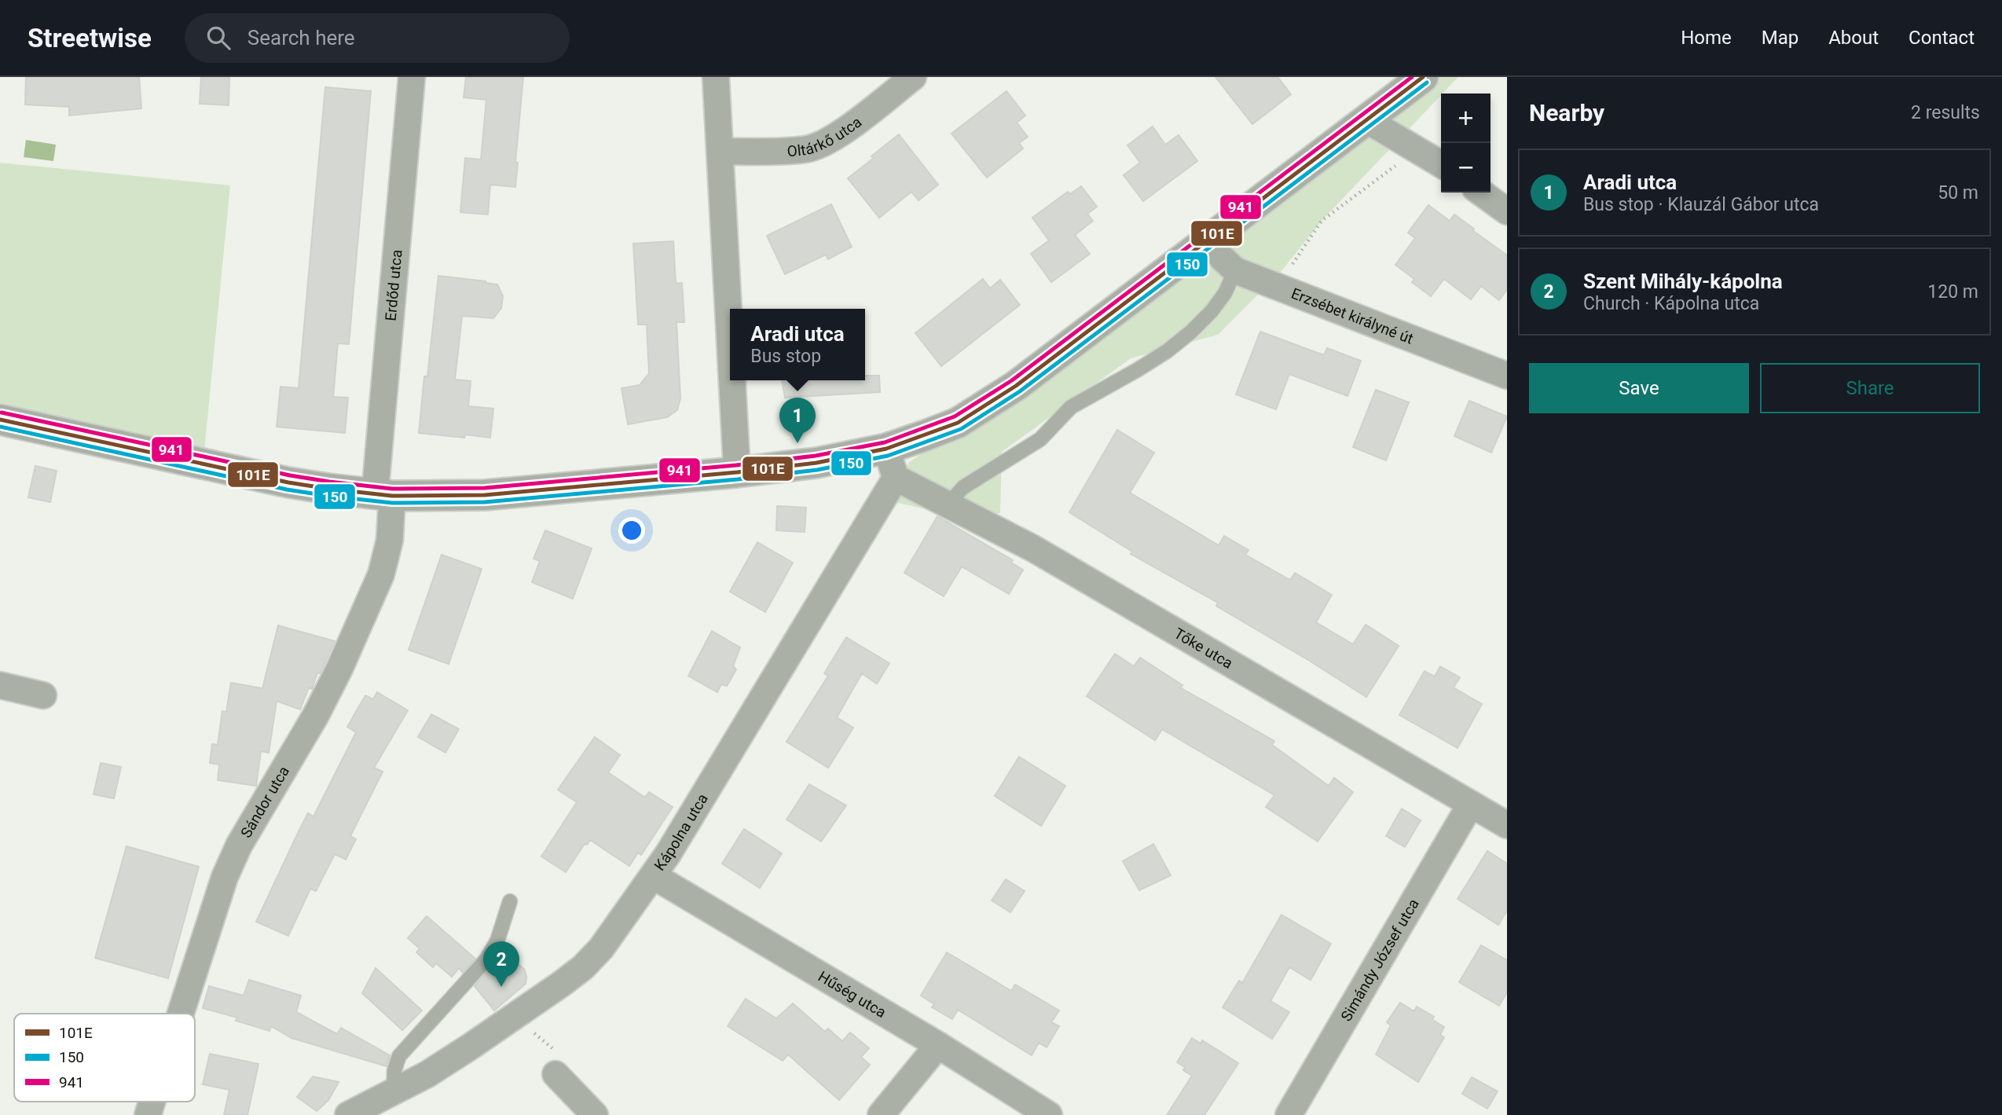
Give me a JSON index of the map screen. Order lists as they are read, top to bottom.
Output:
{
  "streets": {
    "street": [
      "Oltárkő utca",
      "Erdőd utca",
      "Erzsébet királyné út",
      "Tőke utca",
      "Sándor utca",
      "Kápolna utca",
      "Simándy József utca",
      "Hűség utca"
    ]
  },
  "crossings": [
    ["Erdőd utca", "Sándor utca"],
    ["Tőke utca", "Kápolna utca"],
    ["Tőke utca", "Simándy József utca"],
    ["Kápolna utca", "Hűség utca"]
  ],
  "lines": ["transit line 101E", "transit line 941", "transit line 150"],
  "legend": ["101E", "150", "941"],
  "page": {
    "header": "Streetwise",
    "search": "Search here",
    "nav": [
      "Home",
      "Map",
      "About",
      "Contact"
    ],
    "heading": ["Nearby", "2 results"],
    "map_buttons": ["+", "−"],
    "list": [
      {
        "mark": "1",
        "name": "Aradi utca",
        "note": "Bus stop · Klauzál Gábor utca",
        "value": "50 m"
      },
      {
        "mark": "2",
        "name": "Szent Mihály-kápolna",
        "note": "Church · Kápolna utca",
        "value": "120 m"
      }
    ],
    "popup": ["Aradi utca", "Bus stop"],
    "buttons": ["Save", "Share"],
    "pins": ["1", "2"]
  }
}
